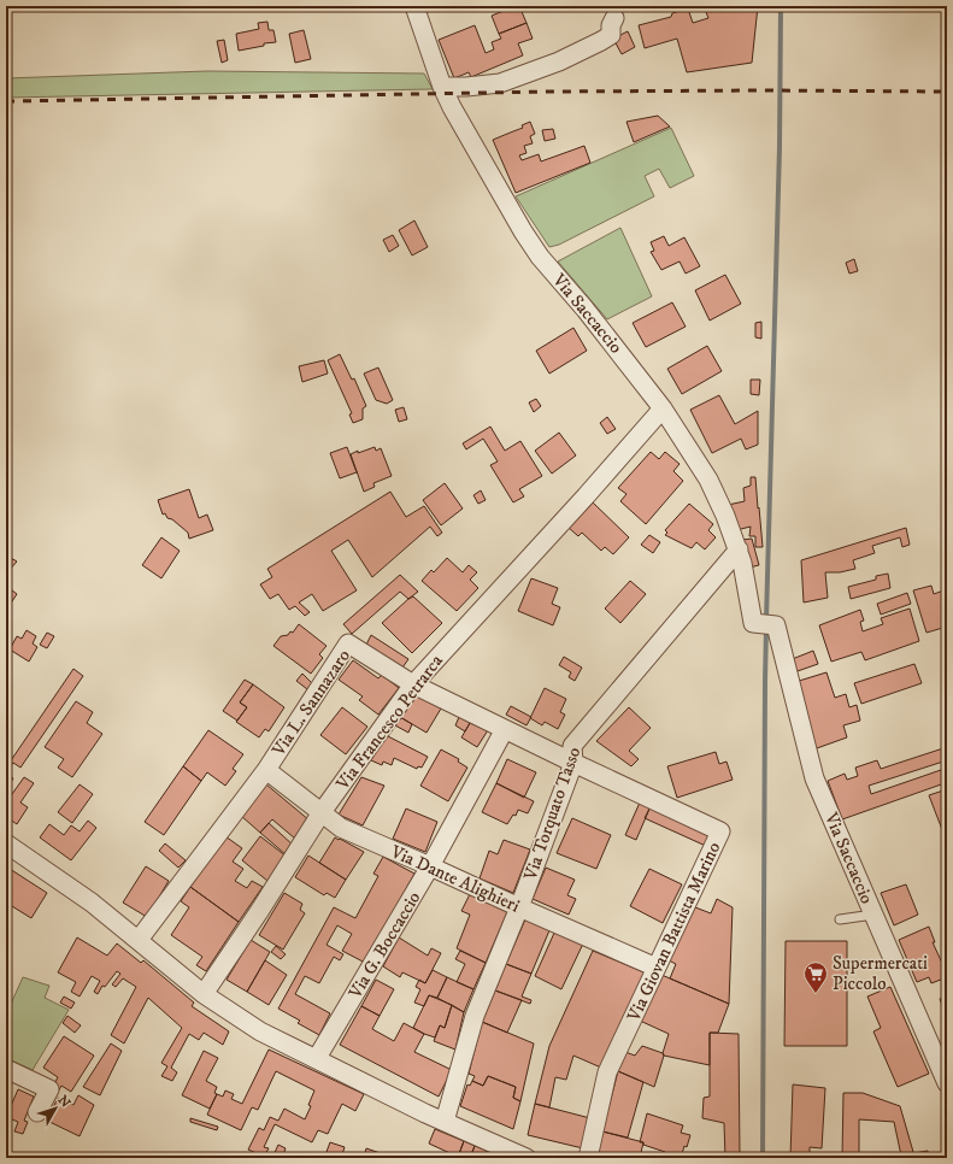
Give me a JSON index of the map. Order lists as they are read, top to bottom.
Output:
{
  "streets": {
    "street": [
      "Via Saccaccio",
      "Via L. Sannazaro",
      "Via Francesco Petrarca",
      "Via Torquato Tasso",
      "Via Dante Alighieri",
      "Via Giovan Battista Marino",
      "Via G. Boccaccio"
    ]
  },
  "crossings": [
    ["Via Saccaccio", "Via Francesco Petrarca"],
    ["Via Saccaccio", "Via Torquato Tasso"],
    ["Via L. Sannazaro", "Via Francesco Petrarca"],
    ["Via L. Sannazaro", "Via Torquato Tasso"],
    ["Via L. Sannazaro", "Via Dante Alighieri"],
    ["Via L. Sannazaro", "Via Giovan Battista Marino"],
    ["Via L. Sannazaro", "Via G. Boccaccio"],
    ["Via Francesco Petrarca", "Via Dante Alighieri"],
    ["Via Torquato Tasso", "Via Dante Alighieri"],
    ["Via Torquato Tasso", "Via Giovan Battista Marino"],
    ["Via Dante Alighieri", "Via Giovan Battista Marino"],
    ["Via Dante Alighieri", "Via G. Boccaccio"]
  ],
  "places": {
    "supermarket": ["Supermercati Piccolo"]
  },
  "north": "top right"
}
